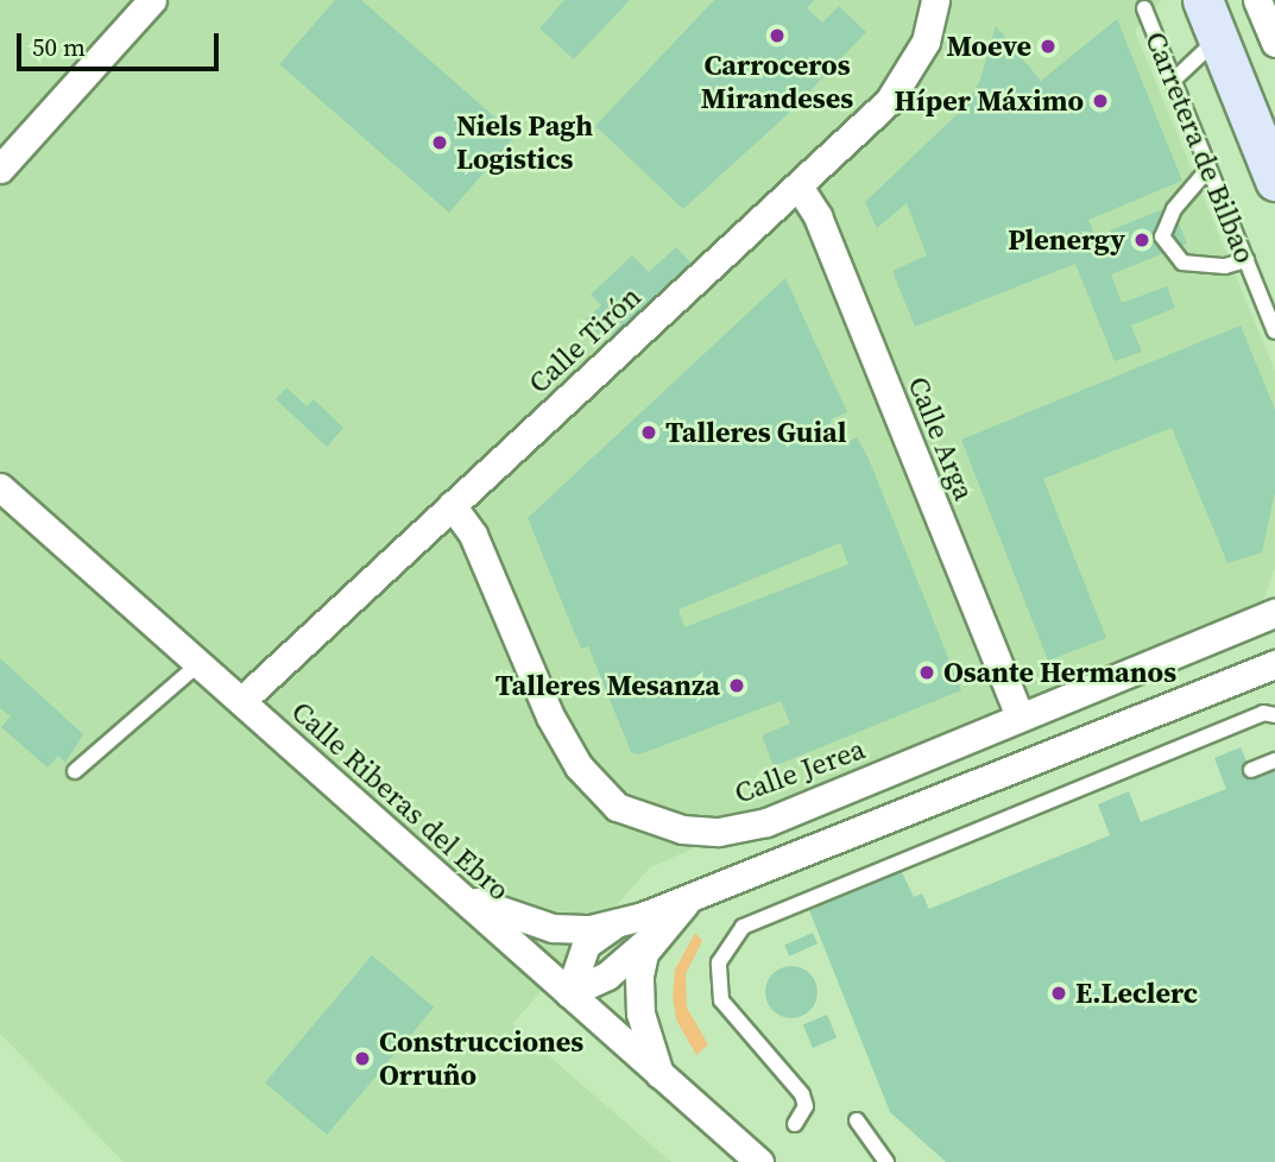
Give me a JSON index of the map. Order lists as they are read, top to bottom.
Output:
{
  "streets": {
    "main road": ["Carretera de Bilbao"],
    "street": [
      "Calle Tirón",
      "Calle Arga",
      "Calle Jerea",
      "Calle Riberas del Ebro"
    ]
  },
  "crossings": [
    ["Calle Tirón", "Calle Arga"],
    ["Calle Tirón", "Calle Jerea"],
    ["Calle Tirón", "Calle Riberas del Ebro"],
    ["Calle Arga", "Calle Jerea"]
  ],
  "places": [
    "Carroceros Mirandeses",
    "Moeve",
    "Híper Máximo",
    "Niels Pagh Logistics",
    "Plenergy",
    "Talleres Guial",
    "Osante Hermanos",
    "Talleres Mesanza",
    "E.Leclerc",
    "Construcciones Orruño"
  ],
  "scale_bar": "50 m"
}
